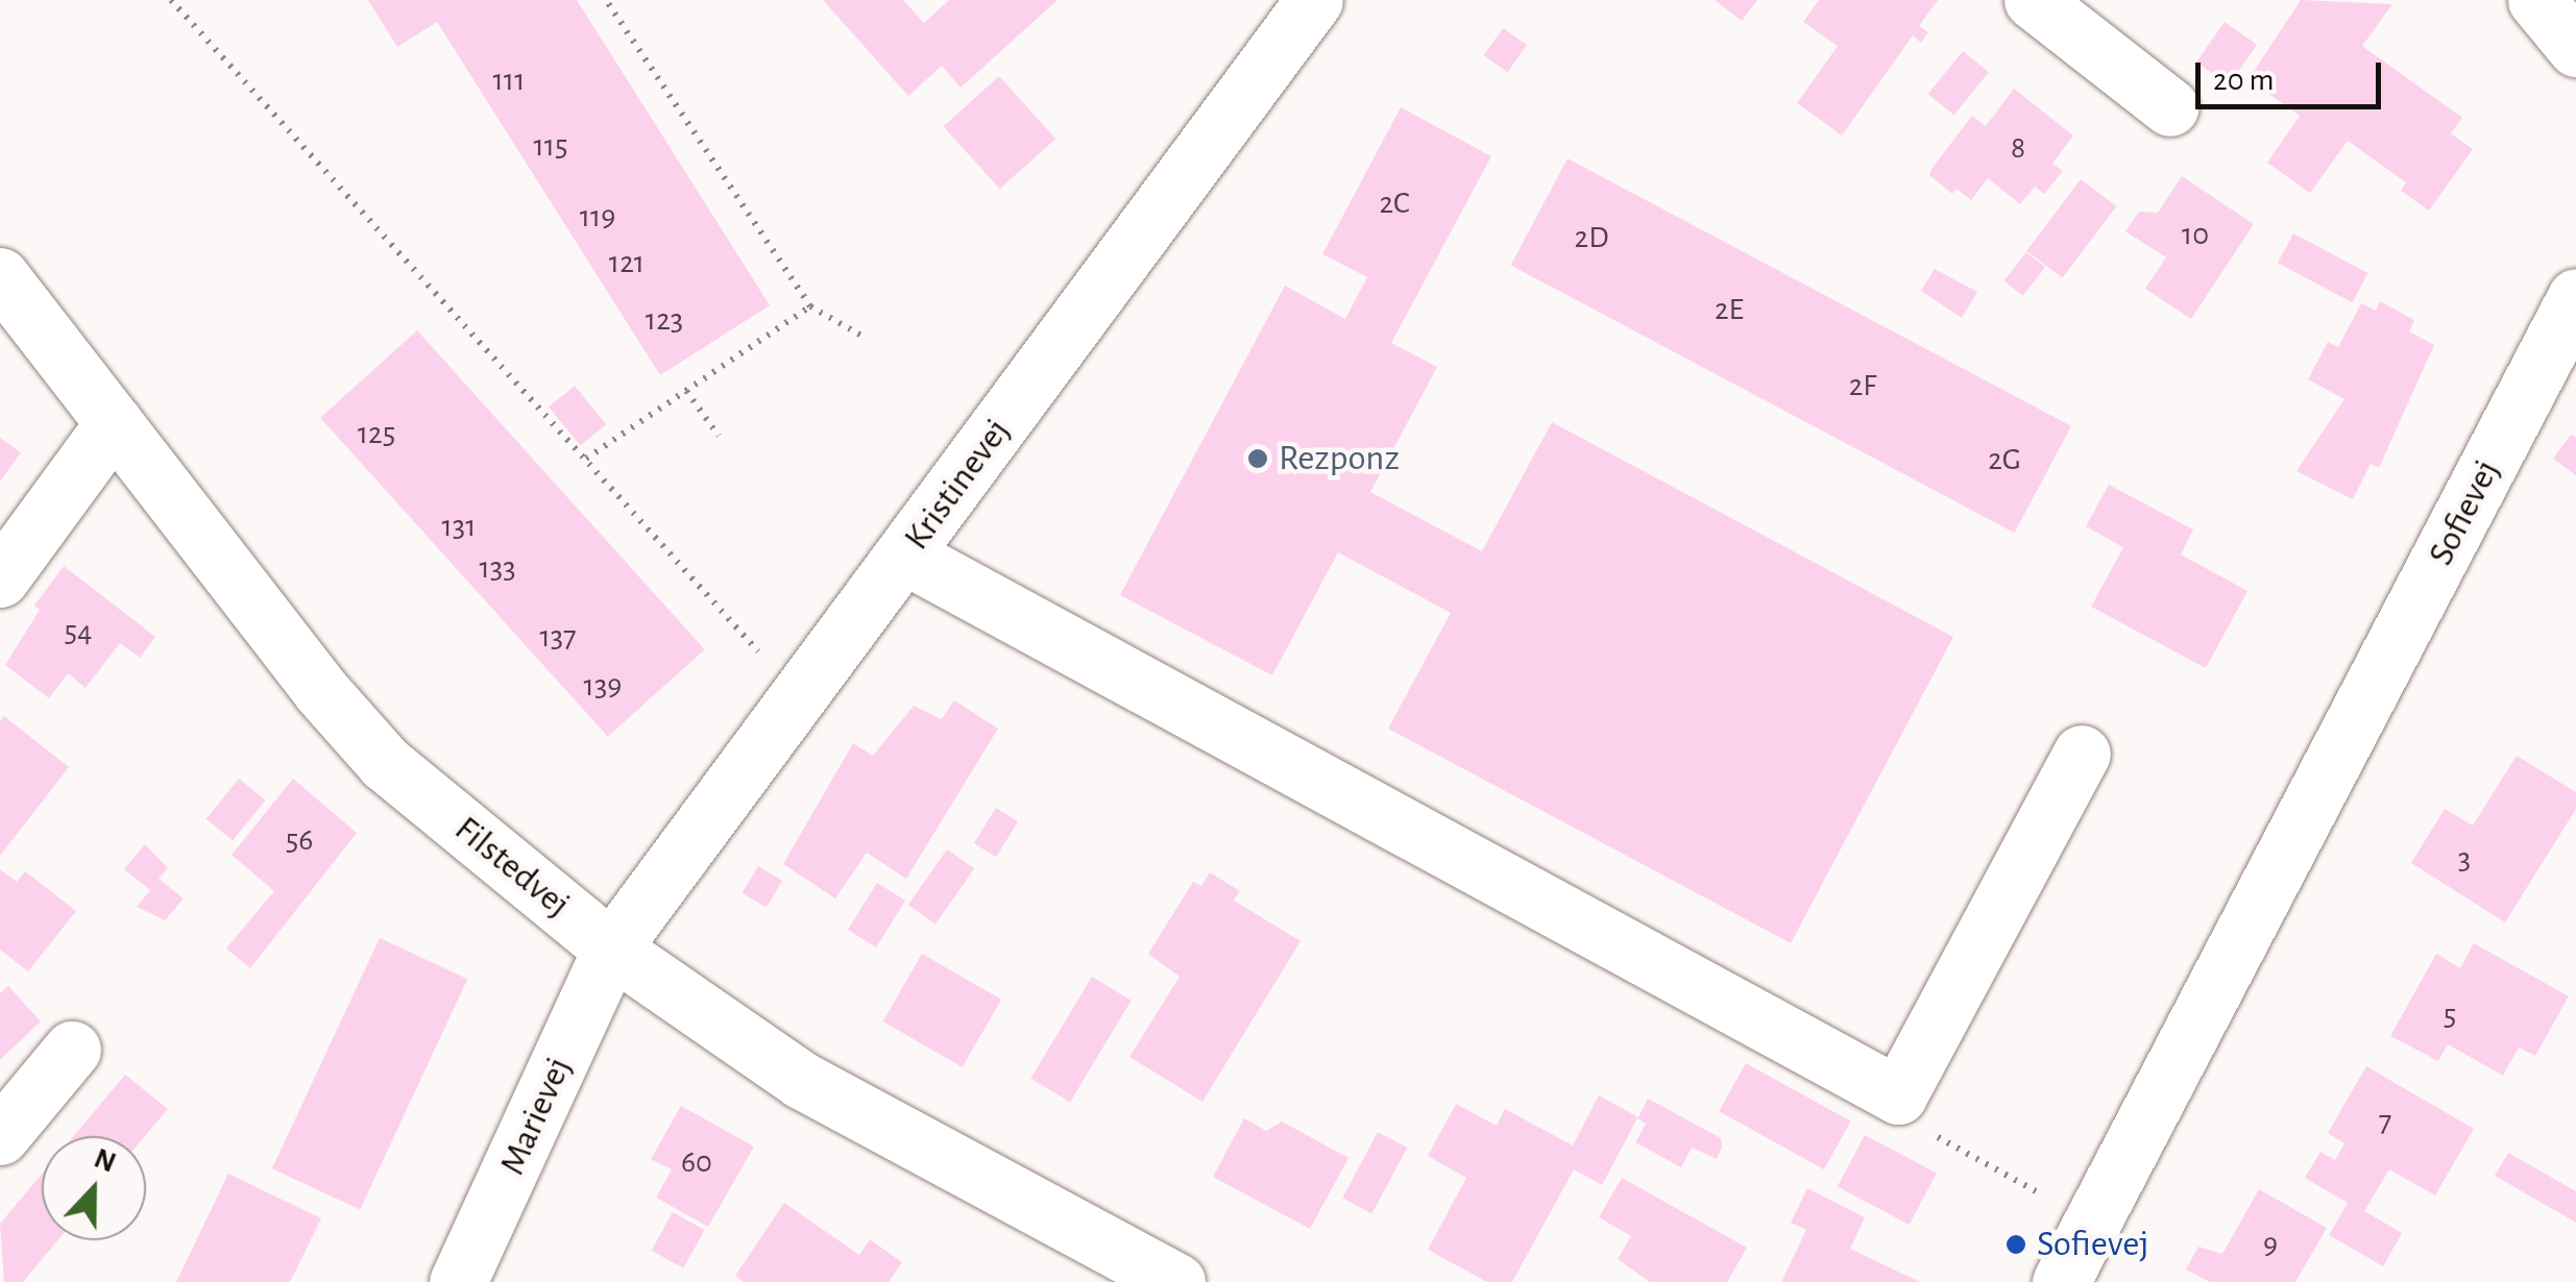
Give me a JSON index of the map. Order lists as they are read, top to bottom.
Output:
{
  "streets": {
    "street": [
      "Kristinevej",
      "Sofievej",
      "Filstedvej",
      "Marievej"
    ]
  },
  "crossings": [
    ["Kristinevej", "Filstedvej"],
    ["Kristinevej", "Marievej"],
    ["Filstedvej", "Marievej"]
  ],
  "places": ["Rezponz", "Sofievej"],
  "house_numbers": [
    "111",
    "115",
    "8",
    "2C",
    "119",
    "10",
    "2D",
    "121",
    "2E",
    "123",
    "2F",
    "125",
    "2G",
    "131",
    "133",
    "54",
    "137",
    "139",
    "56",
    "3",
    "5",
    "7",
    "60",
    "9"
  ],
  "scale_bar": "20 m",
  "north": "top"
}
